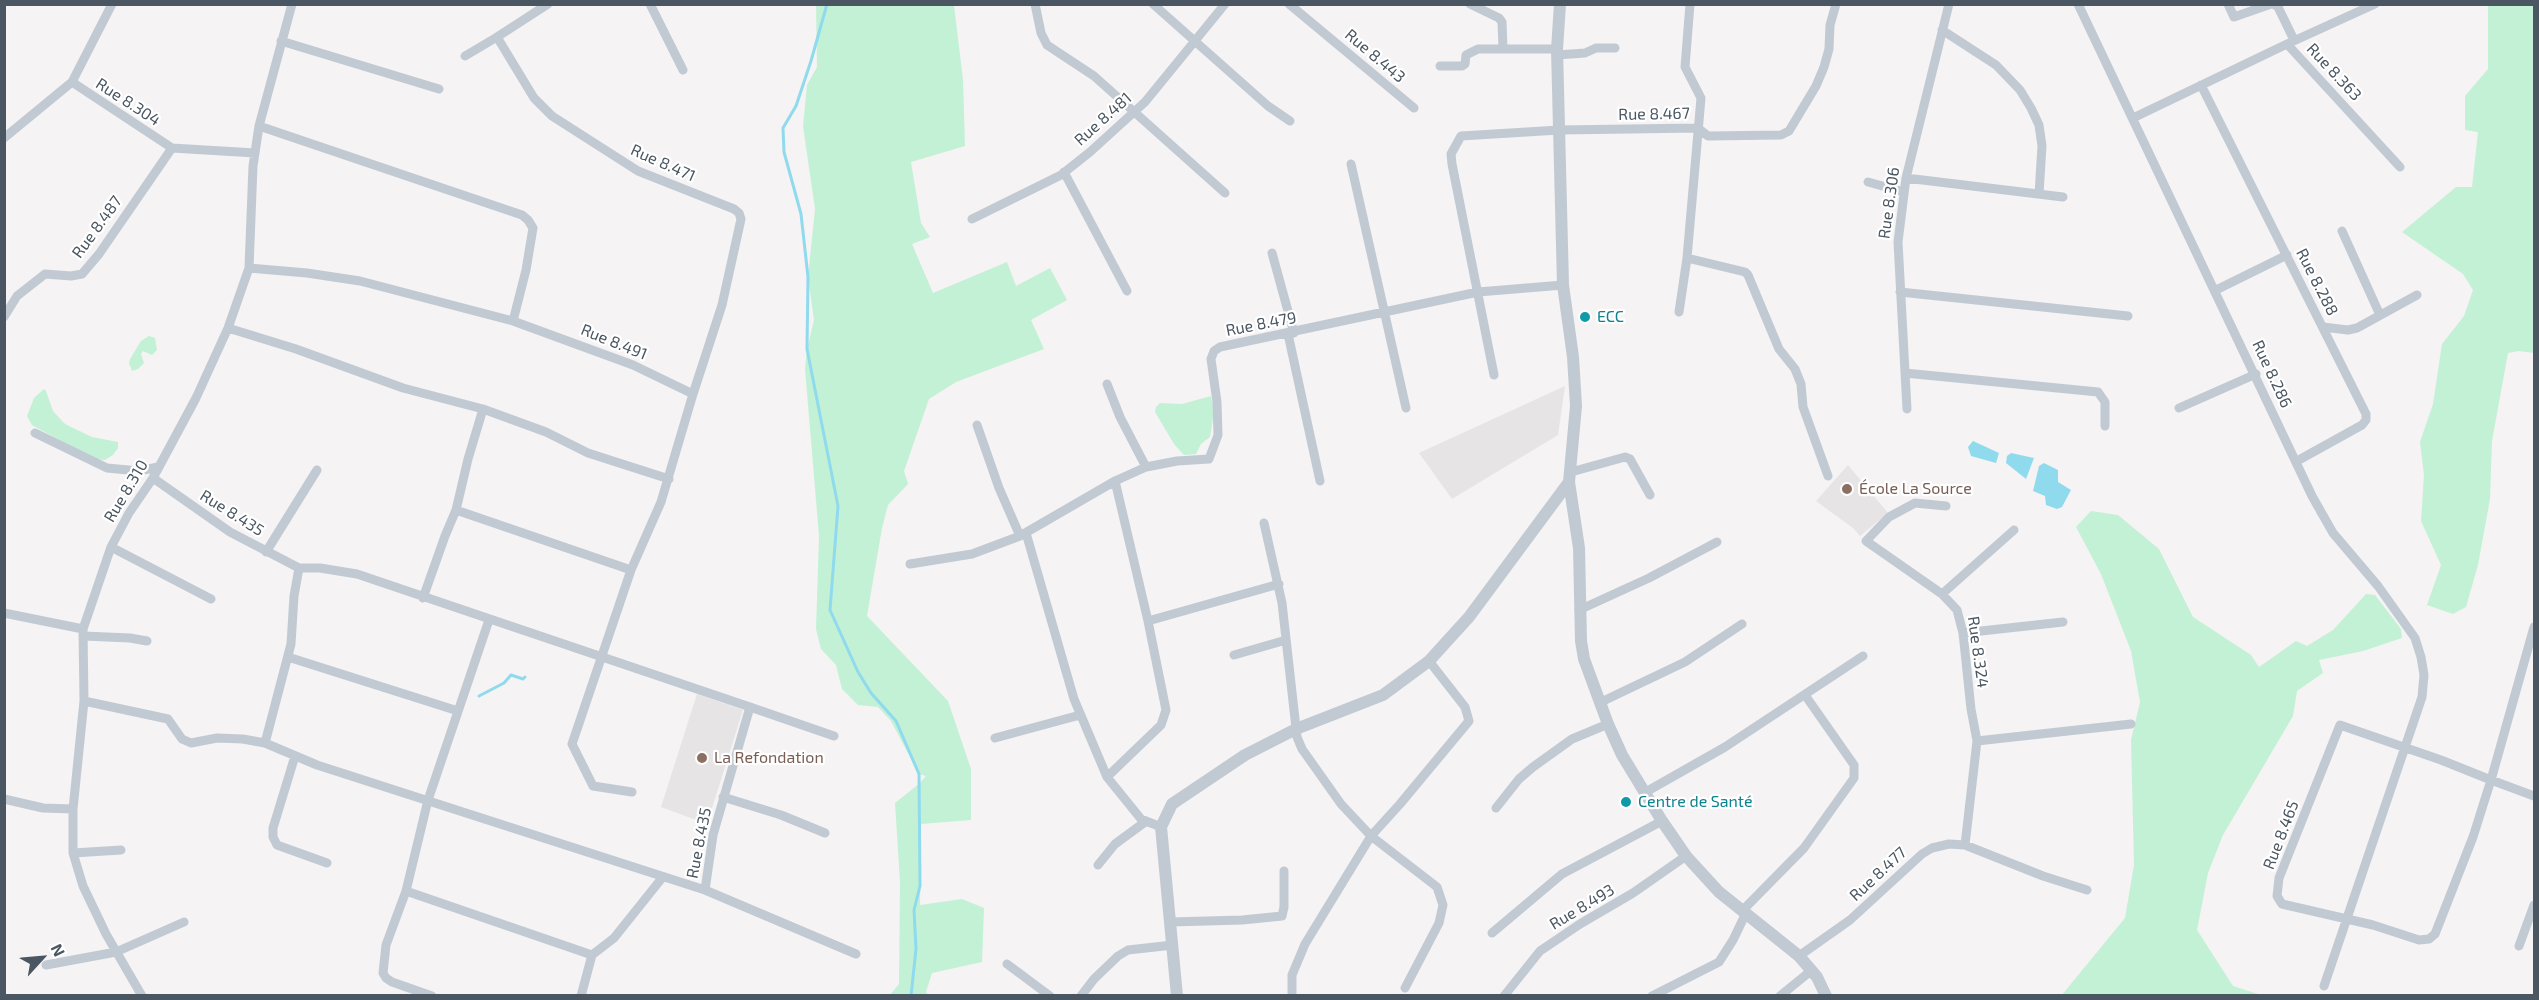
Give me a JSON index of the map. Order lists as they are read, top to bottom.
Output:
{
  "streets": {
    "street": [
      "Rue 8.443",
      "Rue 8.363",
      "Rue 8.304",
      "Rue 8.467",
      "Rue 8.481",
      "Rue 8.471",
      "Rue 8.306",
      "Rue 8.487",
      "Rue 8.288",
      "Rue 8.479",
      "Rue 8.491",
      "Rue 8.286",
      "Rue 8.310",
      "Rue 8.435",
      "Rue 8.324",
      "Rue 8.465",
      "Rue 8.477",
      "Rue 8.493"
    ]
  },
  "crossings": [
    ["Rue 8.363", "Rue 8.288"],
    ["Rue 8.363", "Rue 8.286"],
    ["Rue 8.304", "Rue 8.487"],
    ["Rue 8.304", "Rue 8.310"],
    ["Rue 8.467", "Rue 8.479"],
    ["Rue 8.471", "Rue 8.491"],
    ["Rue 8.288", "Rue 8.286"],
    ["Rue 8.491", "Rue 8.310"],
    ["Rue 8.286", "Rue 8.465"],
    ["Rue 8.310", "Rue 8.435"],
    ["Rue 8.324", "Rue 8.477"]
  ],
  "places": [
    "ECC",
    "École La Source",
    "La Refondation",
    "Centre de Santé"
  ],
  "north": "top right"
}
